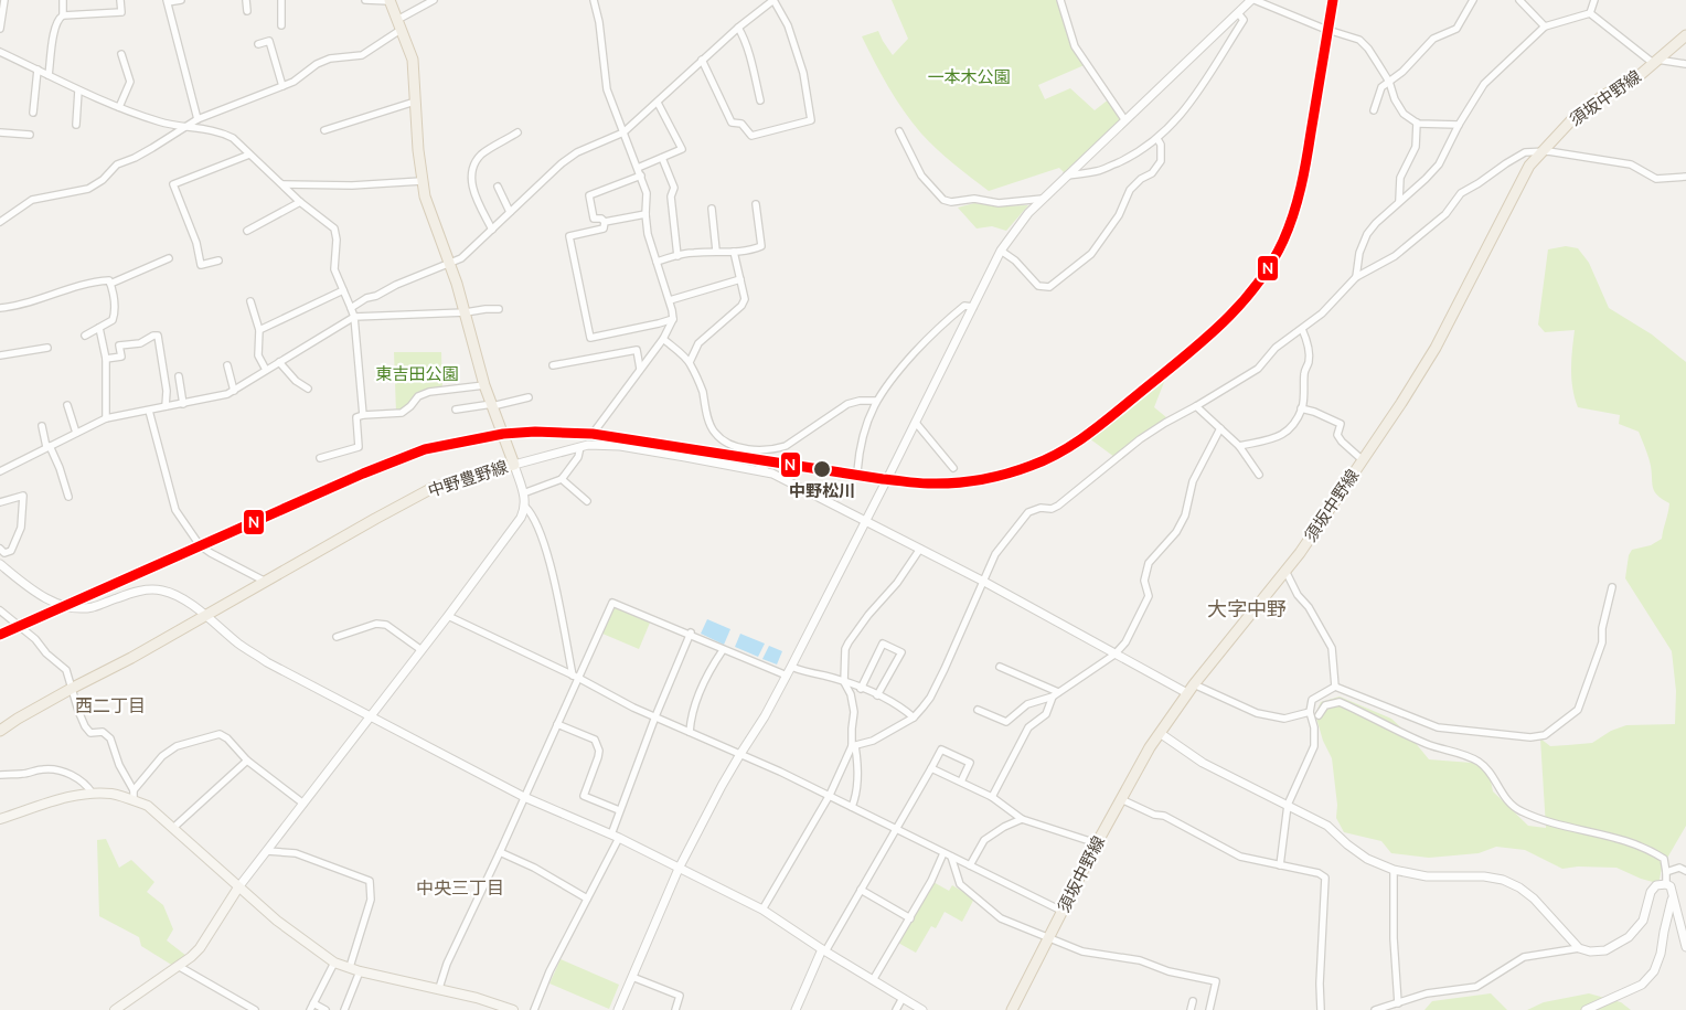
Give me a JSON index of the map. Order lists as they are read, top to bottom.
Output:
{
  "streets": {
    "main road": ["須坂中野線", "中野豊野線"]
  },
  "districts": ["大字中野", "西二丁目", "中央三丁目"],
  "parks": ["一本木公園", "東吉田公園"],
  "places": ["中野松川"],
  "lines": ["transit line N"]
}
